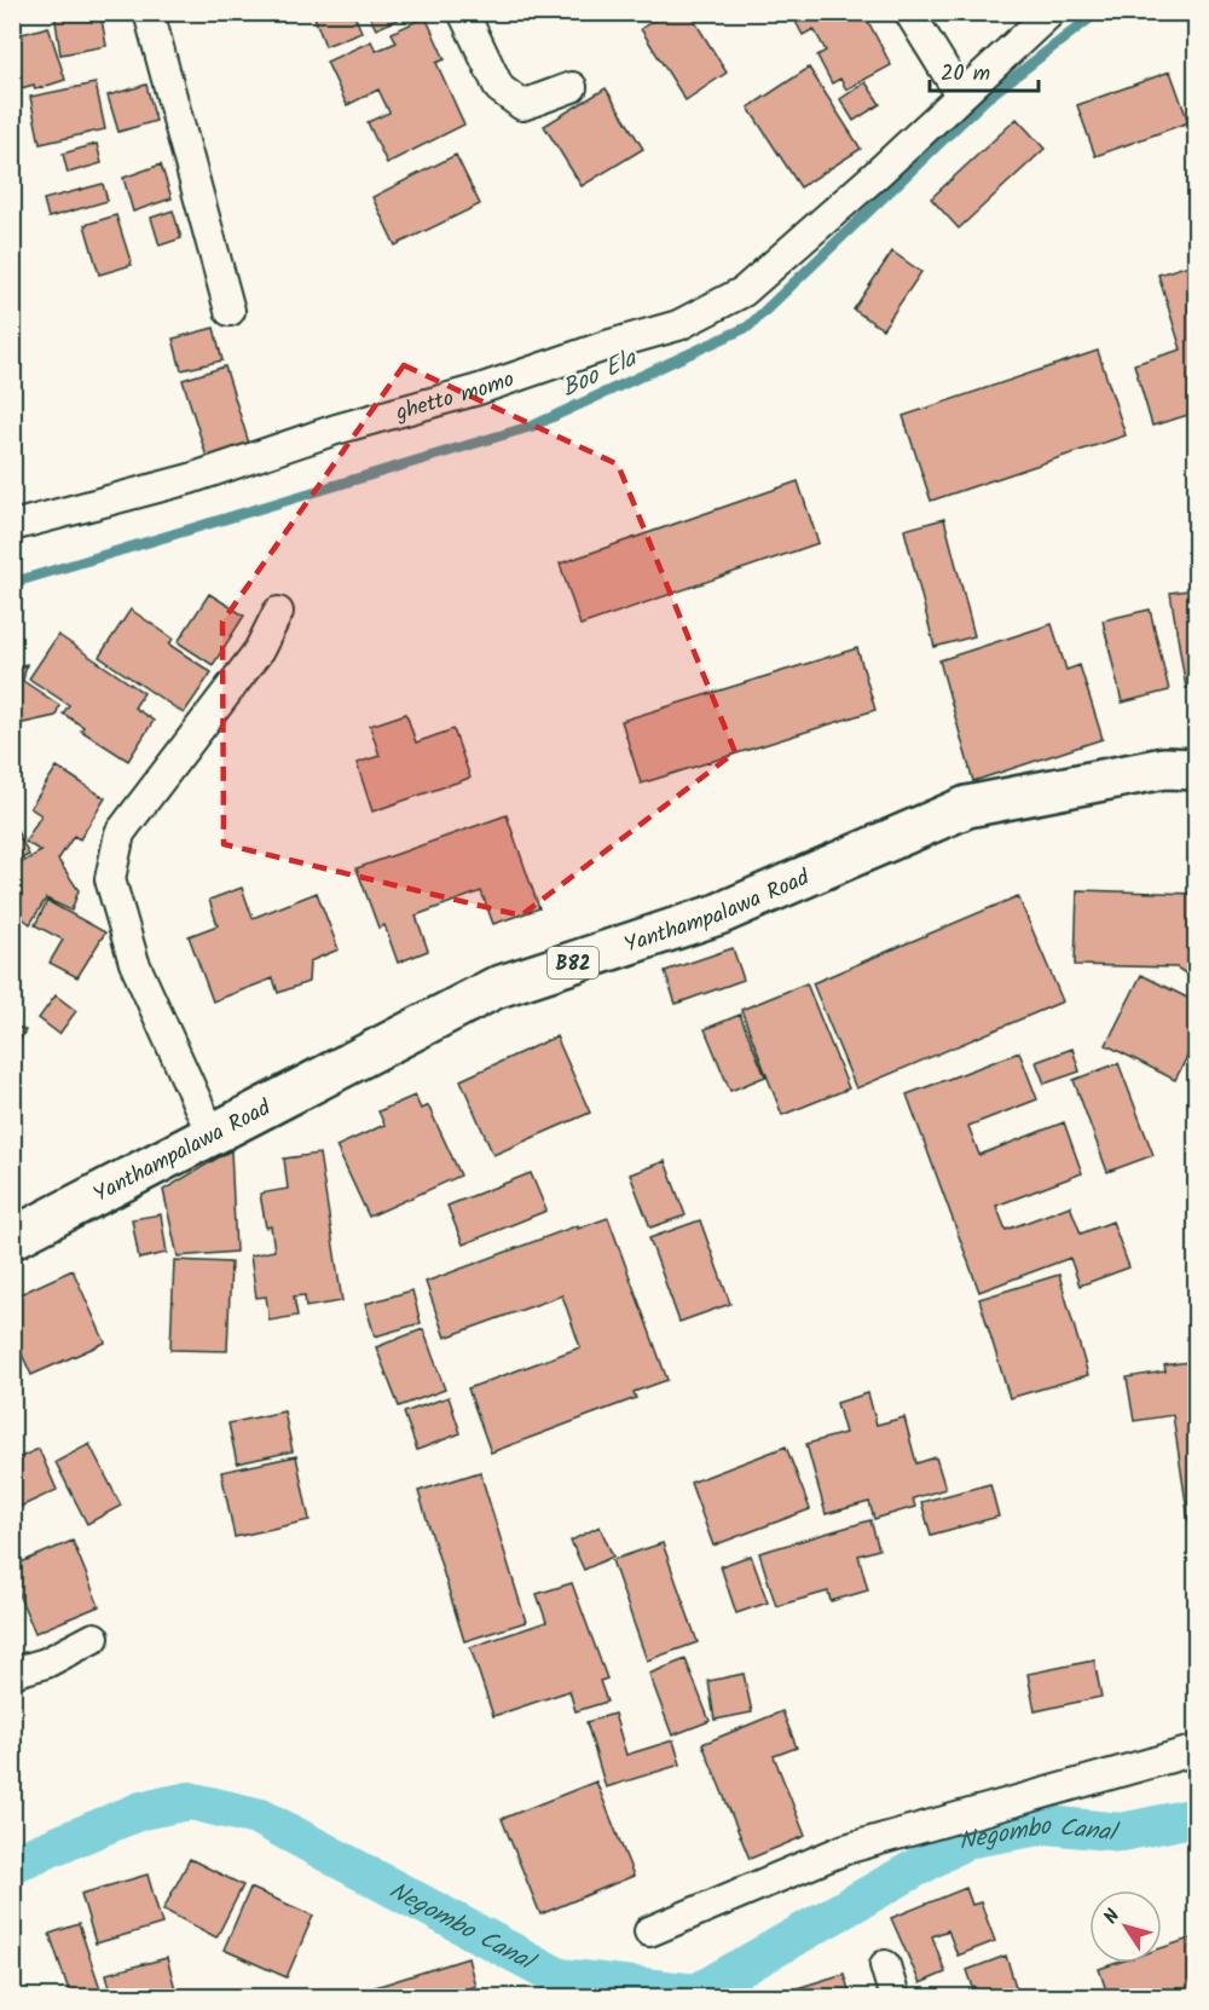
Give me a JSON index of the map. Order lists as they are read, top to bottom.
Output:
{
  "streets": {
    "main road": ["Yanthampalawa Road", "B82"],
    "street": ["ghetto momo"]
  },
  "water": ["Boo Ela", "Negombo Canal"],
  "scale_bar": "20 m",
  "north": "top left"
}
